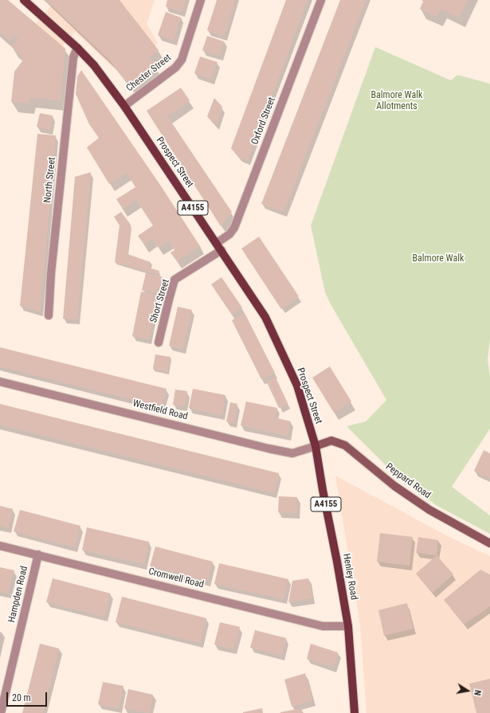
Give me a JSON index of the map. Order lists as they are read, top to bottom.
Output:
{
  "streets": {
    "main road": [
      "Prospect Street",
      "A4155",
      "Peppard Road",
      "Henley Road"
    ],
    "street": [
      "Chester Street",
      "Oxford Street",
      "North Street",
      "Short Street",
      "Westfield Road",
      "Cromwell Road",
      "Hampden Road"
    ]
  },
  "crossings": [
    ["Chester Street", "Prospect Street"],
    ["Oxford Street", "Prospect Street"],
    ["Prospect Street", "North Street"],
    ["Prospect Street", "Short Street"],
    ["Prospect Street", "Westfield Road"],
    ["Prospect Street", "Peppard Road"],
    ["Prospect Street", "Henley Road"],
    ["Westfield Road", "Peppard Road"],
    ["Westfield Road", "Henley Road"],
    ["Peppard Road", "Henley Road"],
    ["Henley Road", "Cromwell Road"],
    ["Cromwell Road", "Hampden Road"]
  ],
  "parks": ["Balmore Walk Allotments", "Balmore Walk"],
  "scale_bar": "20 m",
  "north": "right"
}
